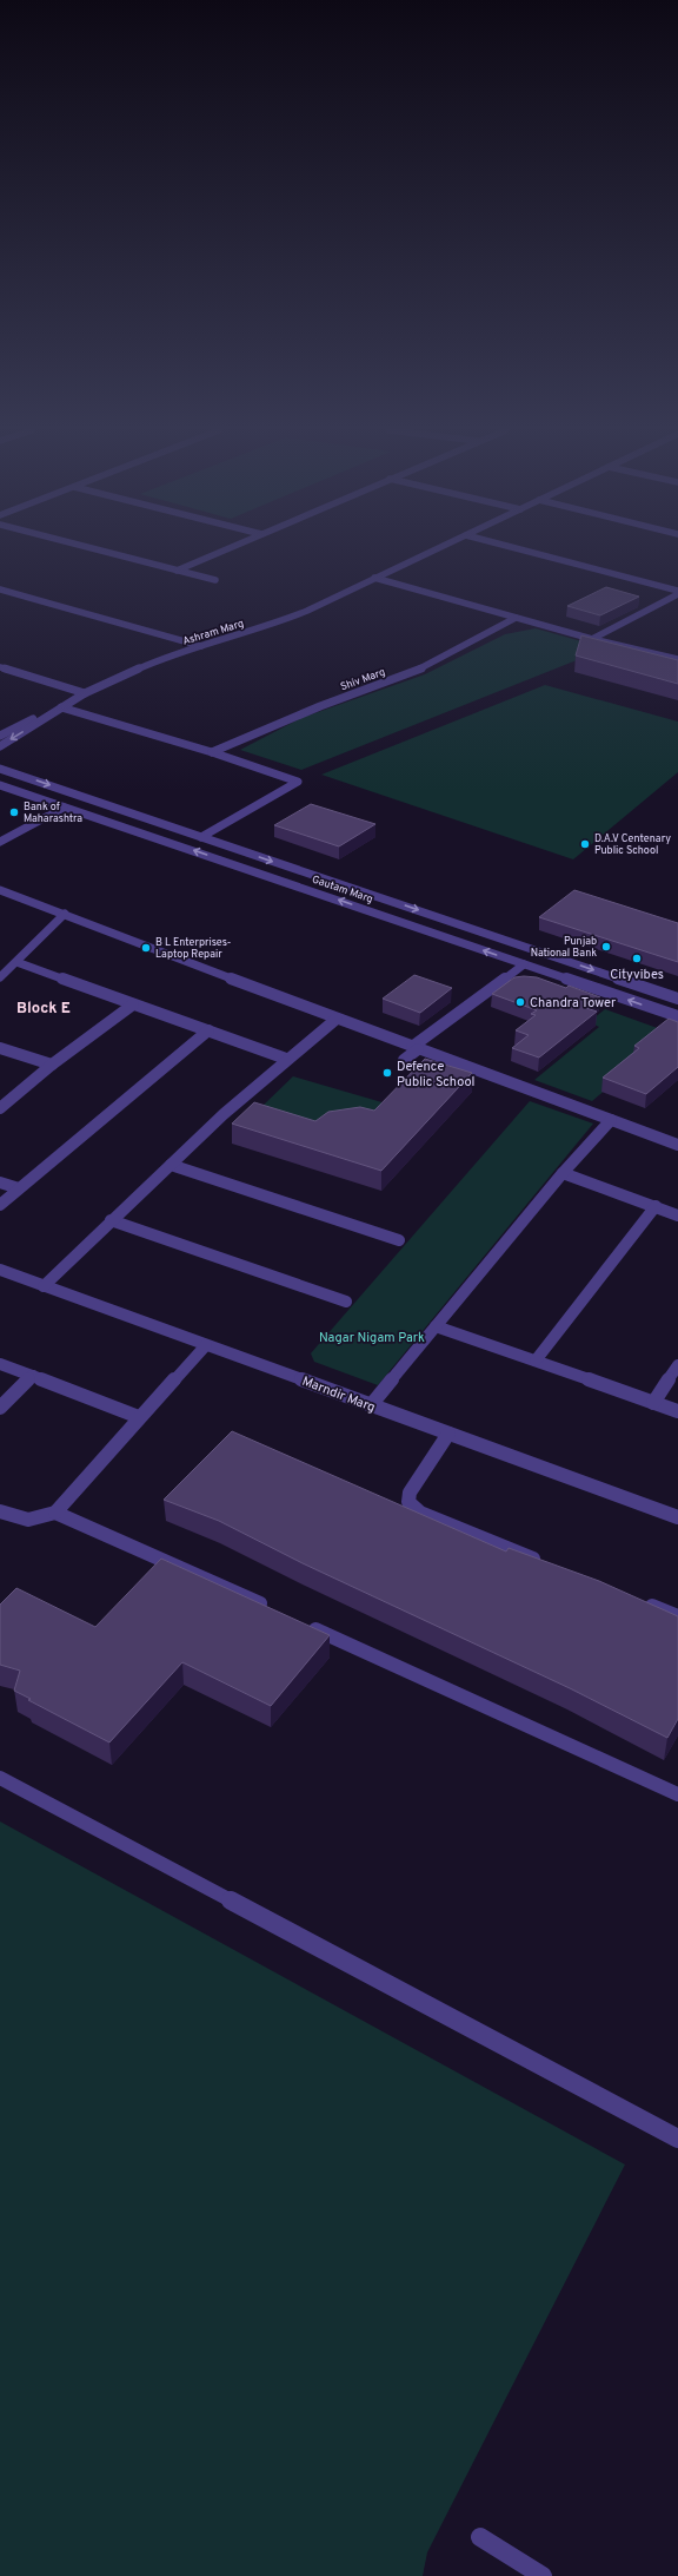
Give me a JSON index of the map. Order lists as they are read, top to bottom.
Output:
{
  "streets": {
    "street": [
      "Ashram Marg",
      "Shiv Marg",
      "Gautam Marg",
      "Marndir Marg"
    ]
  },
  "districts": ["Block E"],
  "parks": ["Nagar Nigam Park"],
  "places": [
    "Bank of Maharashtra",
    "D.A.V Centenary Public School",
    "Punjab National Bank",
    "B L Enterprises- Laptop Repair",
    "Cityvibes",
    "Chandra Tower",
    "Defence Public School"
  ]
}
